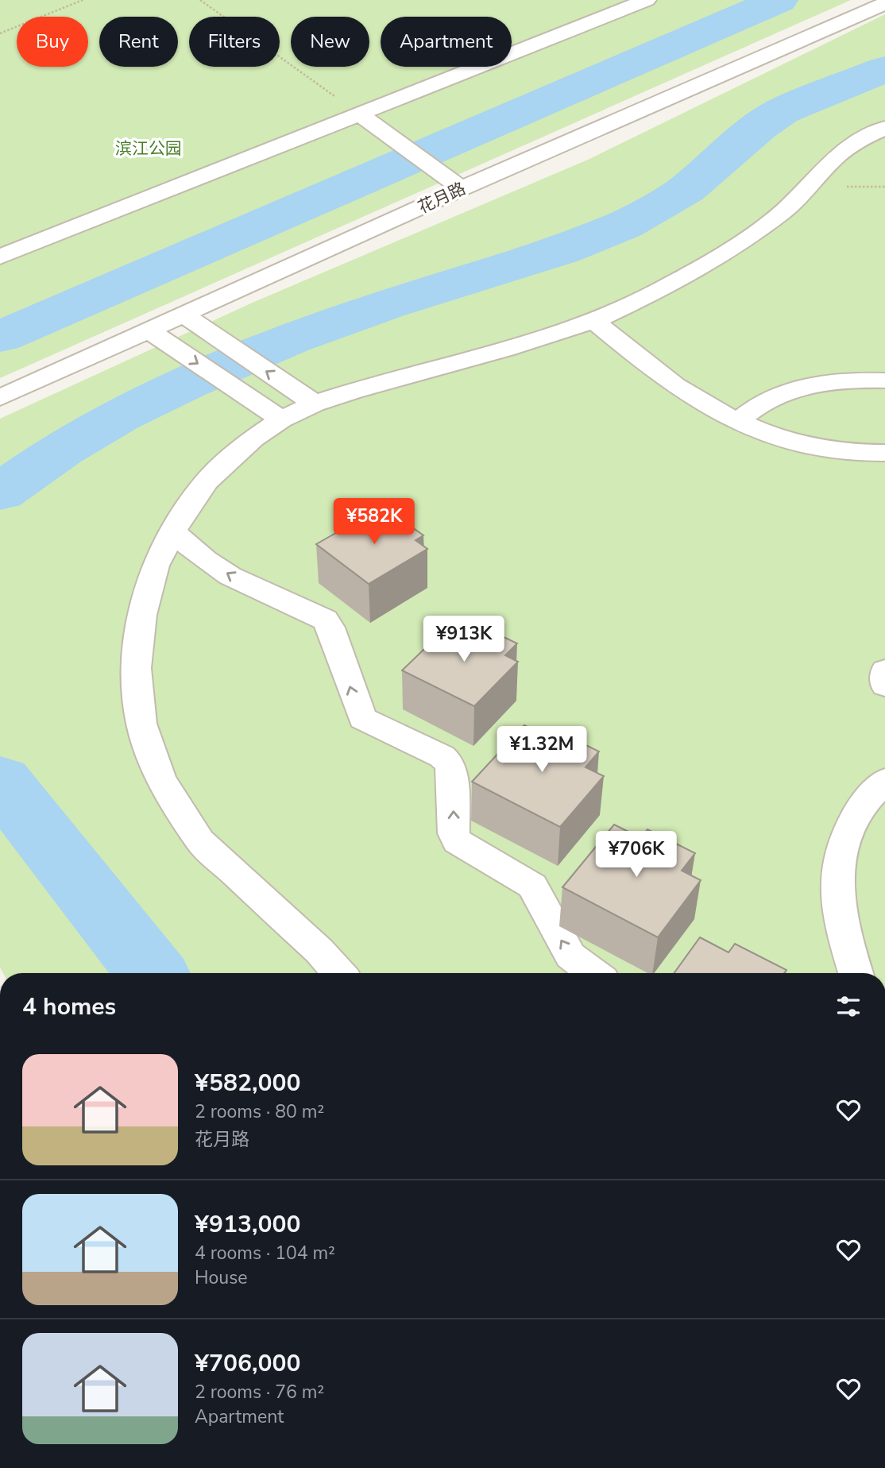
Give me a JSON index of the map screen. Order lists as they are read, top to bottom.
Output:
{
  "streets": {
    "street": ["花月路"]
  },
  "parks": ["滨江公园"],
  "page": {
    "chip": [
      "Buy",
      "Rent",
      "Filters",
      "New",
      "Apartment"
    ],
    "price": [
      "¥582K",
      "¥913K",
      "¥1.32M",
      "¥706K"
    ],
    "heading": "4 homes",
    "list": [
      {
        "name": "¥582,000",
        "note": "2 rooms · 80 m² · 花月路"
      },
      {
        "name": "¥913,000",
        "note": "4 rooms · 104 m² · House"
      },
      {
        "name": "¥706,000",
        "note": "2 rooms · 76 m² · Apartment"
      }
    ]
  }
}
